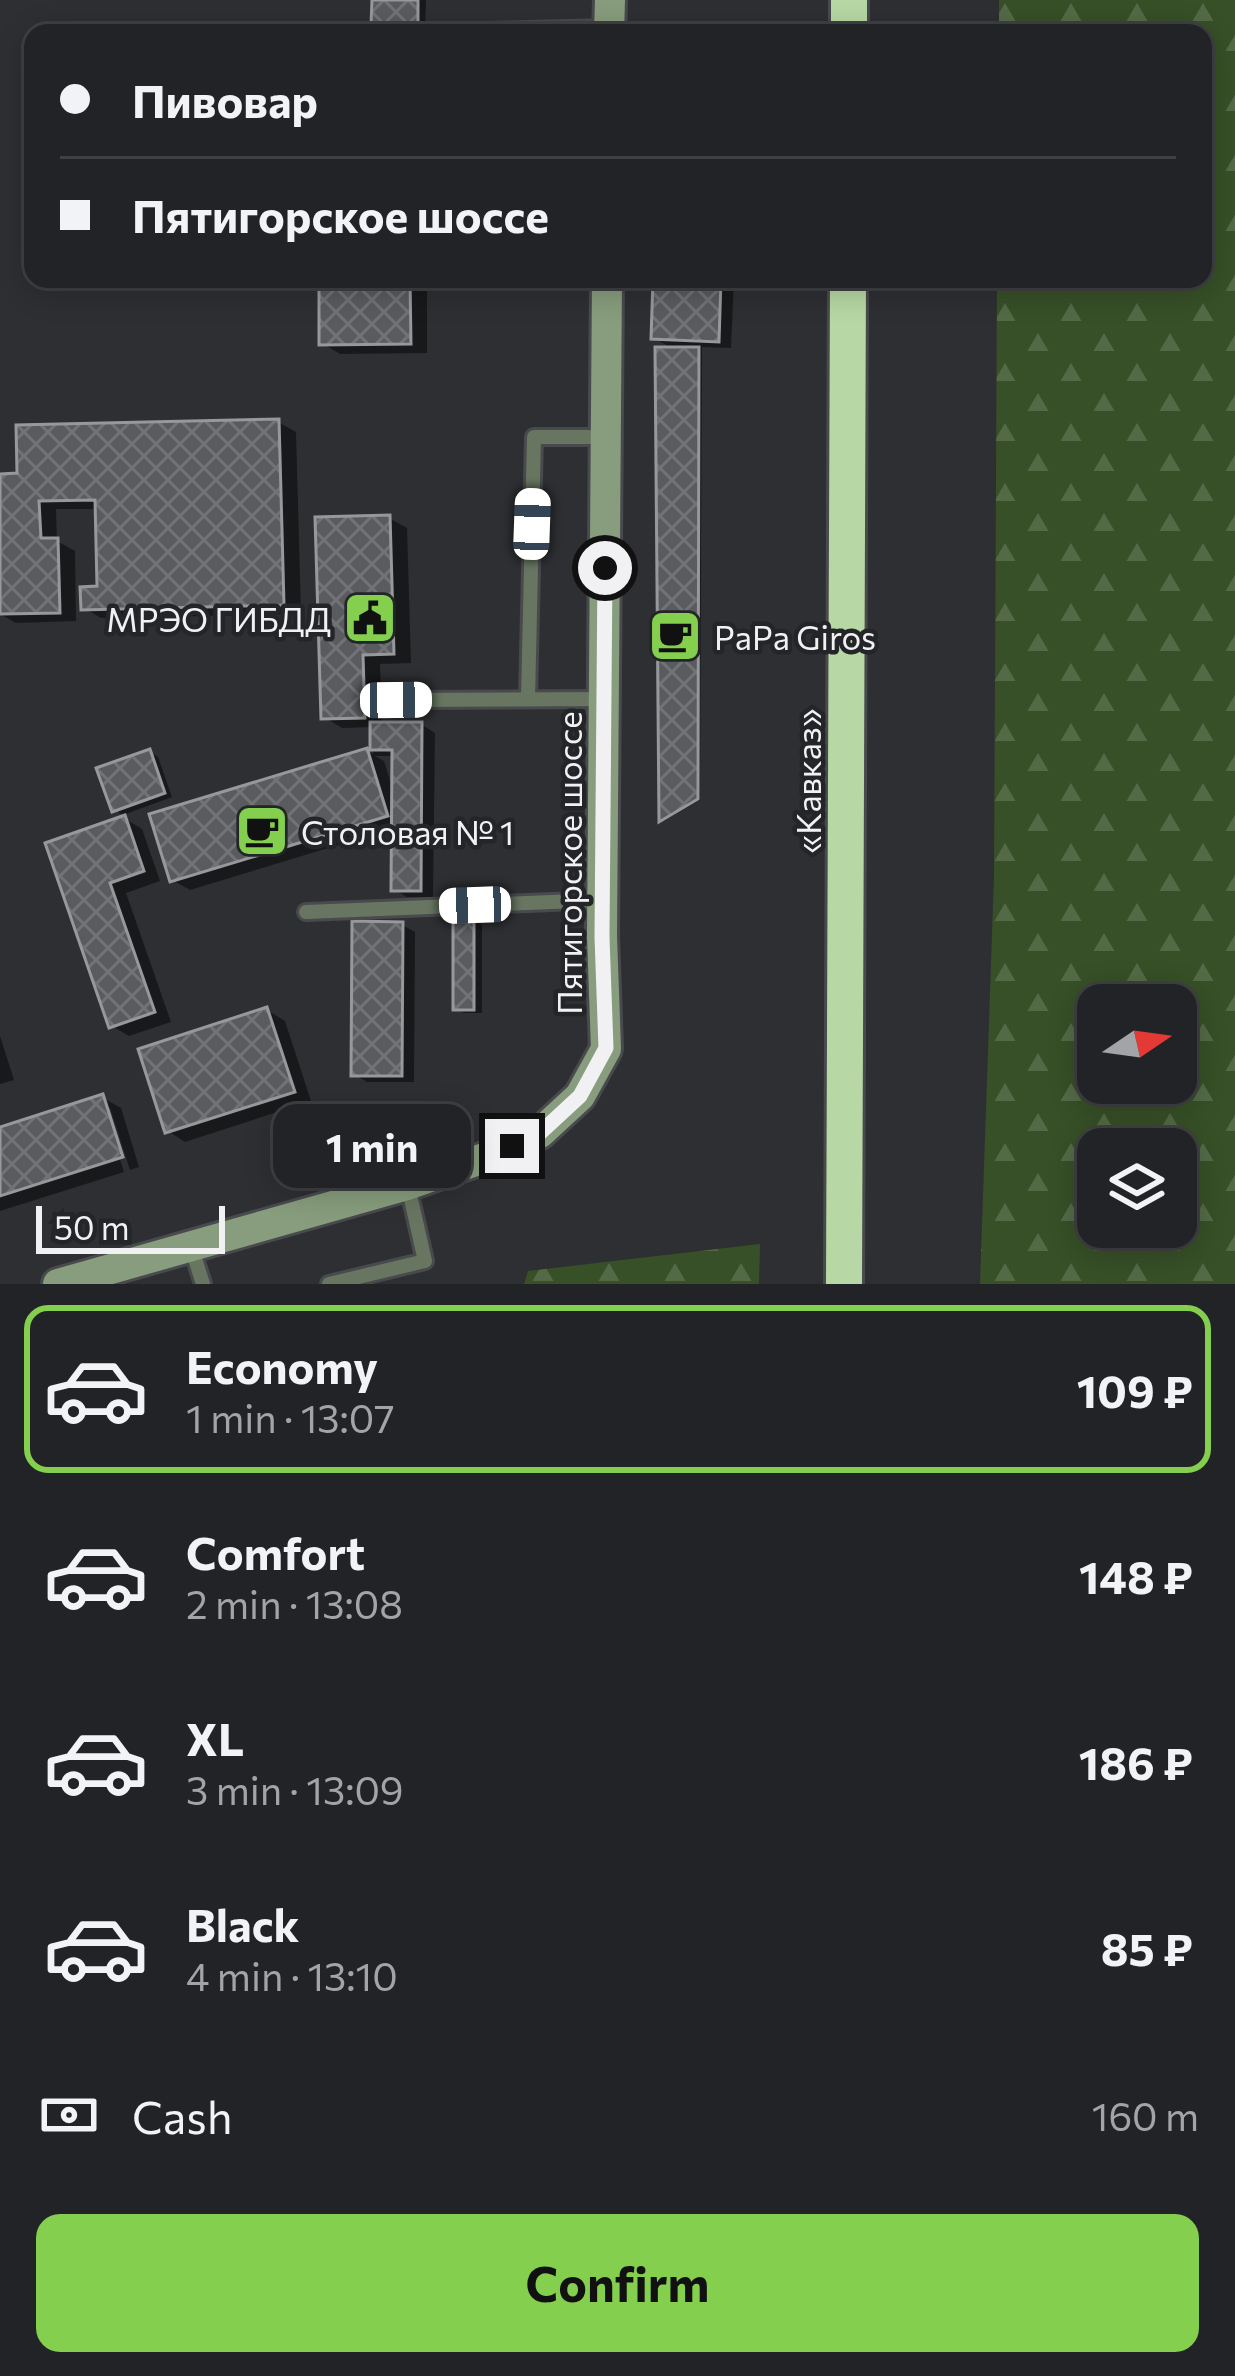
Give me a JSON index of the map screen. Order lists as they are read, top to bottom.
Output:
{
  "streets": {
    "highway": ["«Кавказ»"],
    "main road": ["Пятигорское шоссе"]
  },
  "places": {
    "public building": ["МРЭО ГИБДД"],
    "cafe": ["PaPa Giros", "Столовая № 1"]
  },
  "scale_bar": "50 m",
  "north": "right",
  "page": {
    "banner": ["Пивовар", "Пятигорское шоссе"],
    "bubble": "1 min",
    "scale": "50 m",
    "list": [
      {
        "name": "Economy",
        "note": "1 min · 13:07",
        "value": "109 ₽"
      },
      {
        "name": "Comfort",
        "note": "2 min · 13:08",
        "value": "148 ₽"
      },
      {
        "name": "XL",
        "note": "3 min · 13:09",
        "value": "186 ₽"
      },
      {
        "name": "Black",
        "note": "4 min · 13:10",
        "value": "85 ₽"
      }
    ],
    "pay": ["Cash", "160 m"],
    "buttons": "Confirm"
  }
}
